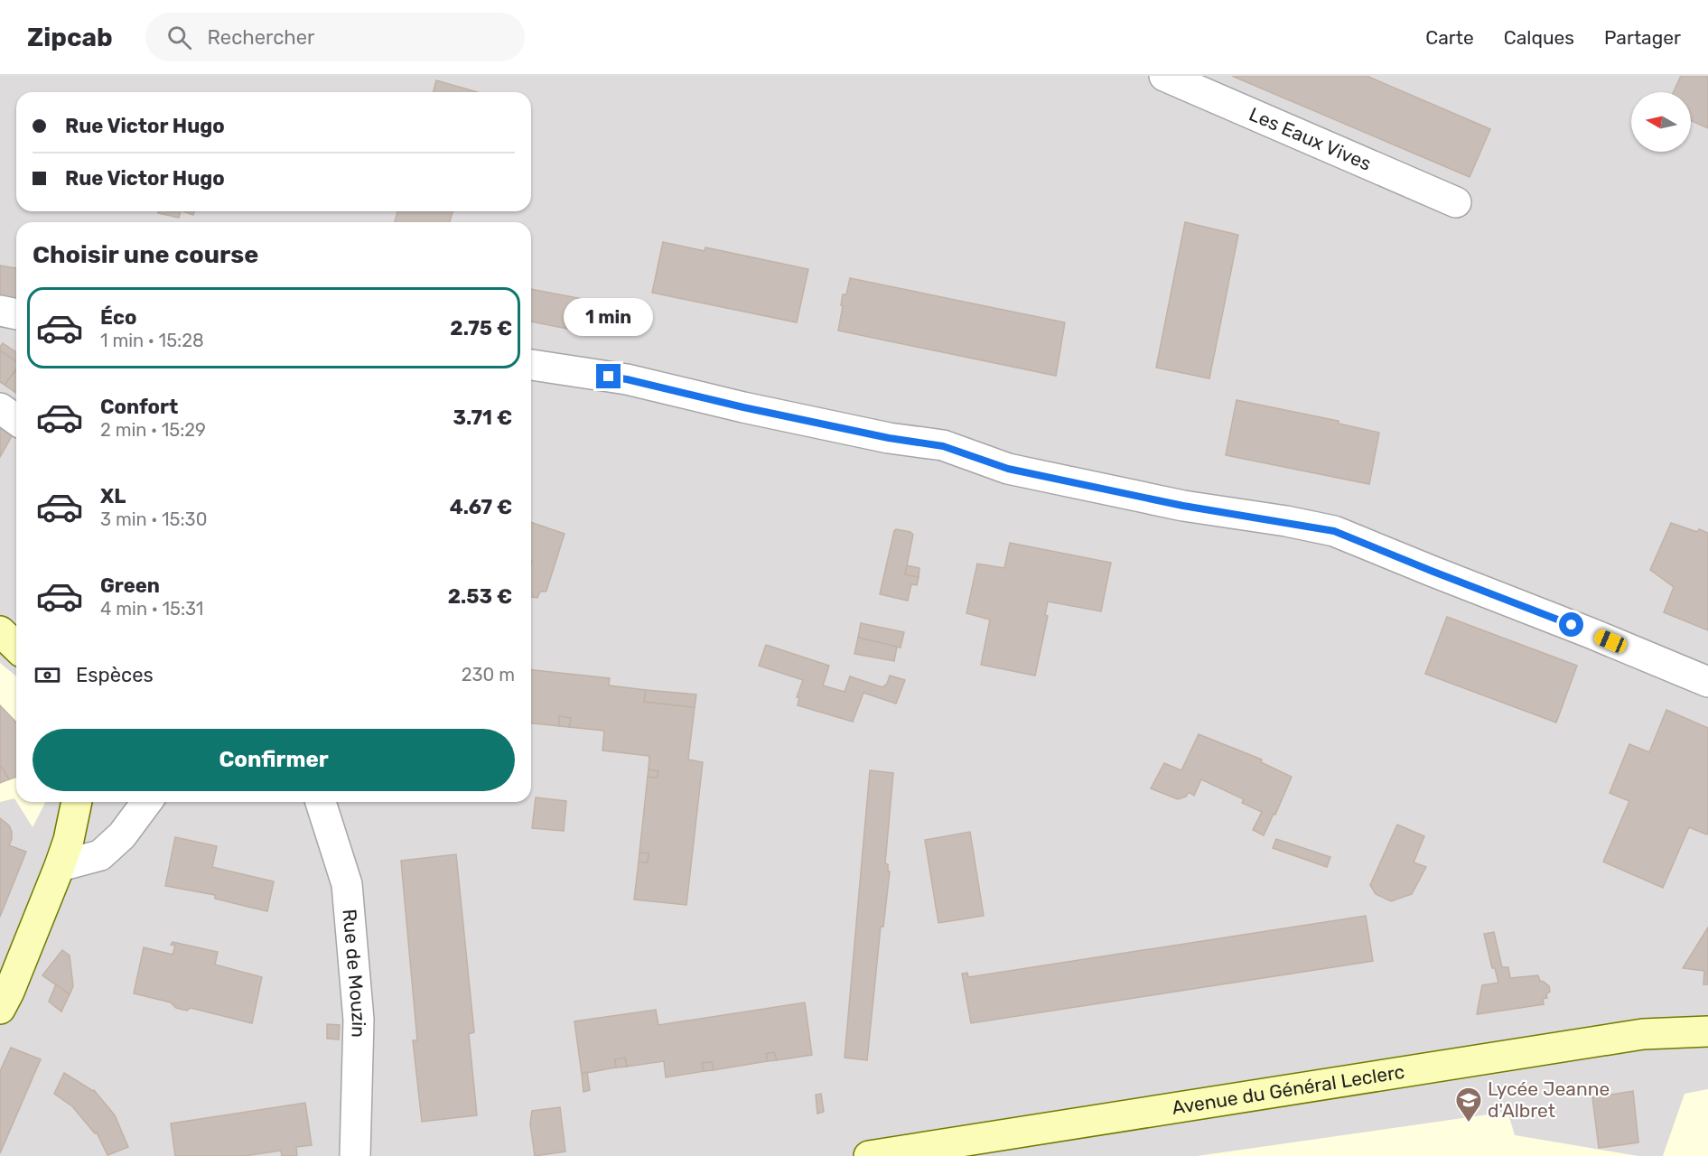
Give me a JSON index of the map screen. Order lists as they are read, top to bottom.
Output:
{
  "streets": {
    "main road": ["Avenue du Général Leclerc"],
    "street": ["Les Eaux Vives", "Rue de Mouzin"]
  },
  "places": {
    "school or university": ["Lycée Jeanne d'Albret"]
  },
  "north": "left",
  "page": {
    "header": "Zipcab",
    "search": "Rechercher",
    "nav": ["Carte", "Calques", "Partager"],
    "banner": ["Rue Victor Hugo", "Rue Victor Hugo"],
    "heading": "Choisir une course",
    "list": [
      {
        "name": "Éco",
        "note": "1 min · 15:28",
        "value": "2.75 €"
      },
      {
        "name": "Confort",
        "note": "2 min · 15:29",
        "value": "3.71 €"
      },
      {
        "name": "XL",
        "note": "3 min · 15:30",
        "value": "4.67 €"
      },
      {
        "name": "Green",
        "note": "4 min · 15:31",
        "value": "2.53 €"
      }
    ],
    "bubble": "1 min",
    "pay": ["Espèces", "230 m"],
    "buttons": "Confirmer"
  }
}
